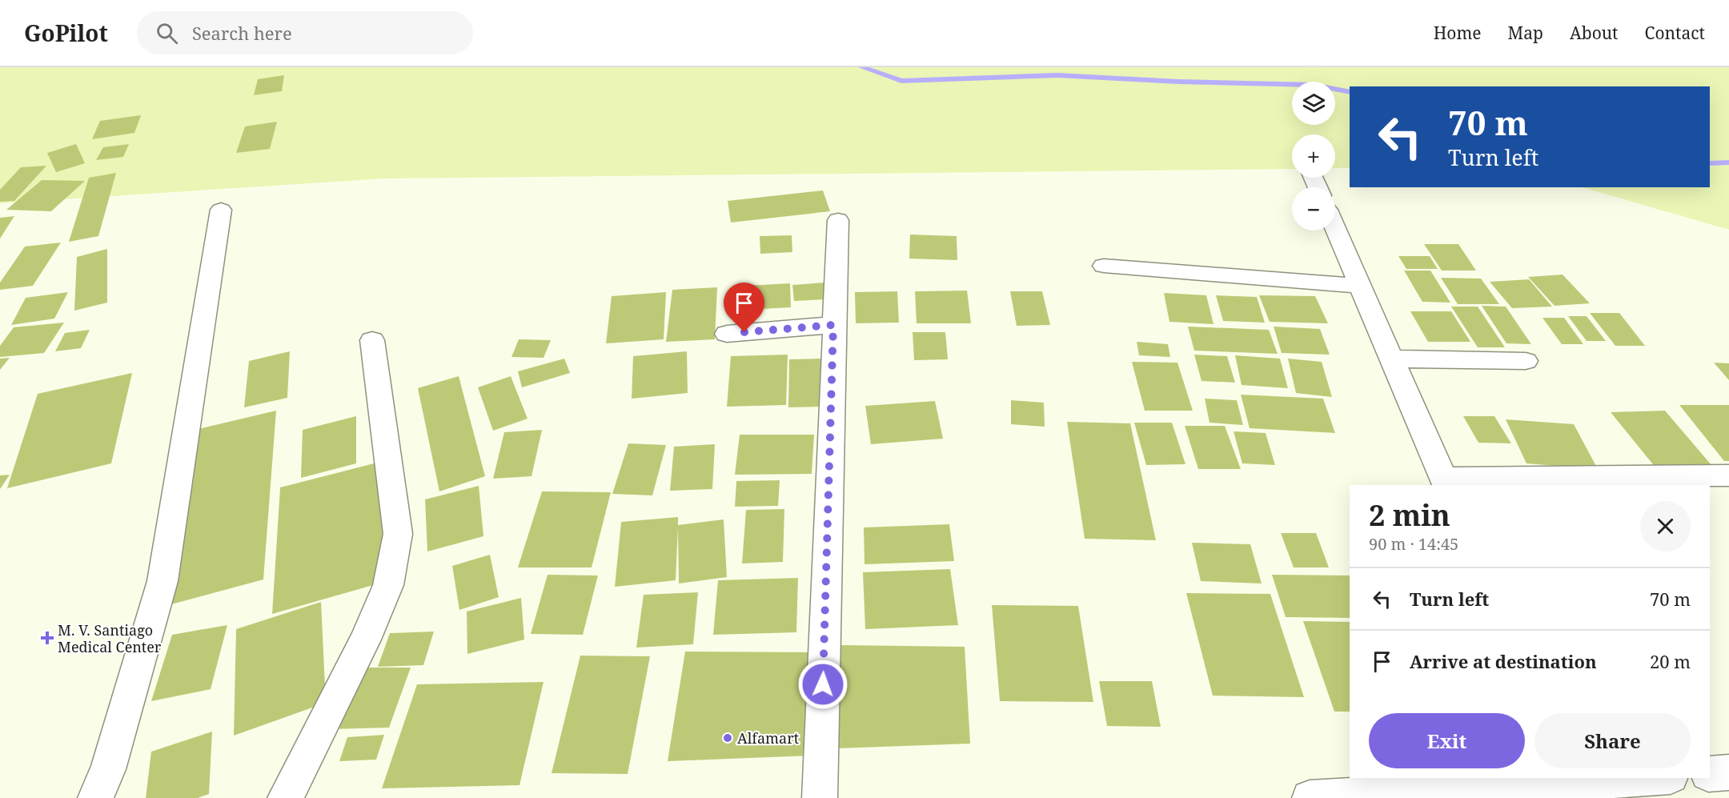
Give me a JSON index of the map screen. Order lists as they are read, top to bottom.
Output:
{
  "places": {
    "health": ["M. V. Santiago Medical Center"],
    "other": ["Alfamart"]
  },
  "page": {
    "header": "GoPilot",
    "search": "Search here",
    "nav": [
      "Home",
      "Map",
      "About",
      "Contact"
    ],
    "map_buttons": ["+", "−"],
    "turn": ["70 m", "Turn left"],
    "heading": ["2 min", "90 m · 14:45"],
    "list": [
      {
        "name": "Turn left",
        "value": "70 m"
      },
      {
        "name": "Arrive at destination",
        "value": "20 m"
      }
    ],
    "buttons": ["Exit", "Share"]
  }
}
